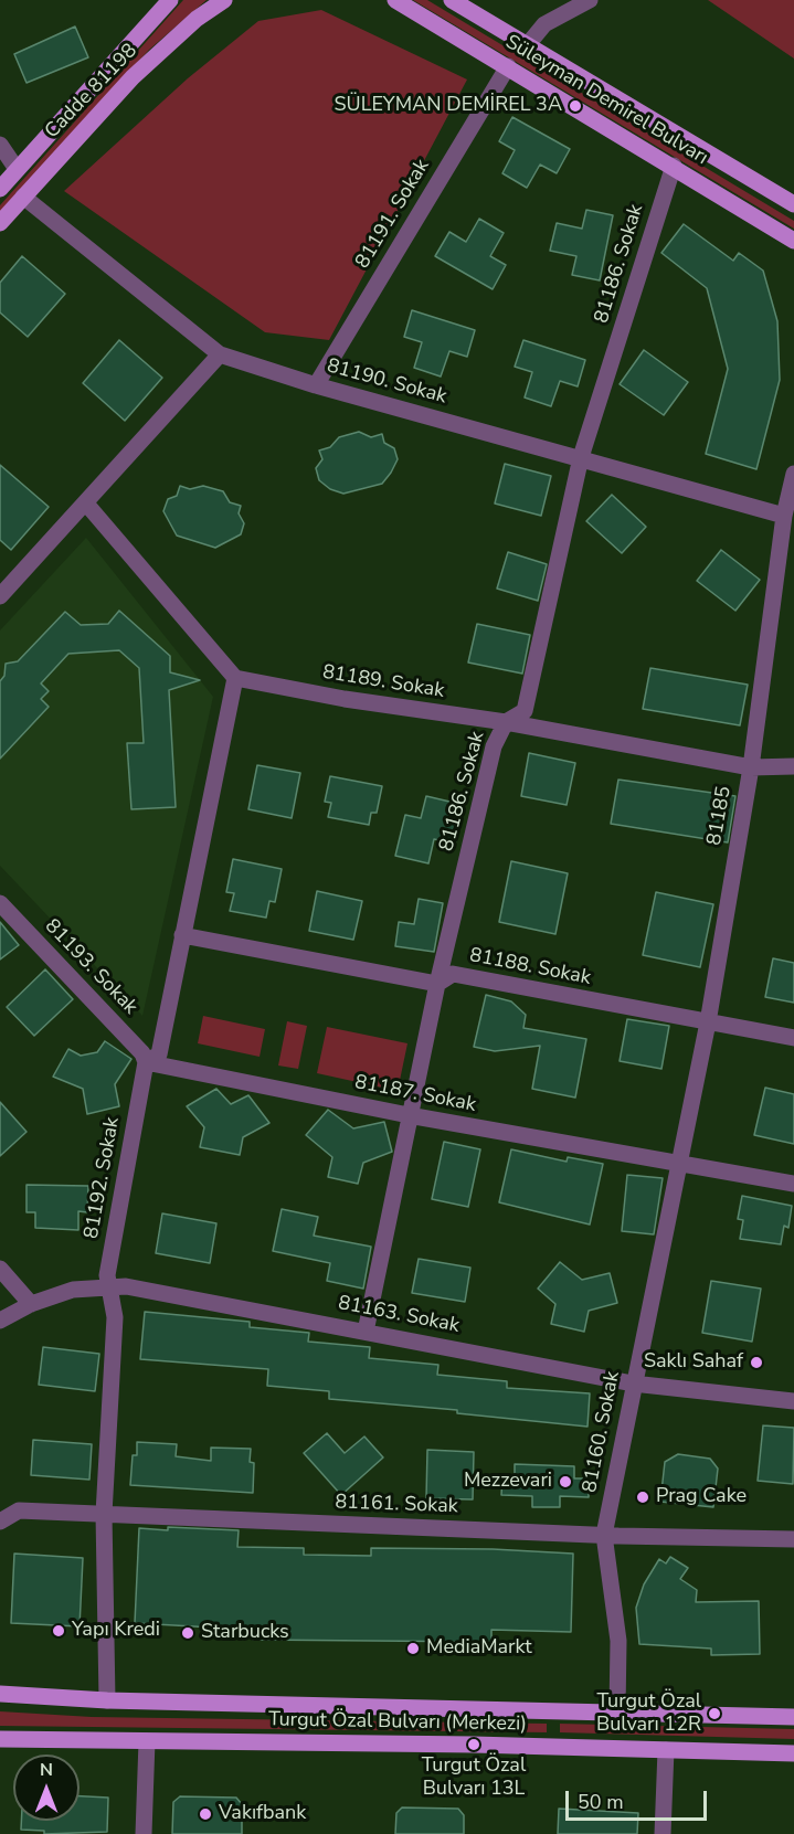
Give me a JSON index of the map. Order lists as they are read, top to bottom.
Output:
{
  "streets": {
    "main road": ["Cadde 81198", "Süleyman Demirel Bulvarı", "Turgut Özal Bulvarı (Merkezi)"],
    "street": [
      "81191. Sokak",
      "81186. Sokak",
      "81190. Sokak",
      "81189. Sokak",
      "81185",
      "81193. Sokak",
      "81188. Sokak",
      "81187. Sokak",
      "81192. Sokak",
      "81163. Sokak",
      "81160. Sokak",
      "81161. Sokak"
    ]
  },
  "crossings": [
    ["Cadde 81198", "81190. Sokak"],
    ["Süleyman Demirel Bulvarı", "81191. Sokak"],
    ["Süleyman Demirel Bulvarı", "81186. Sokak"],
    ["81191. Sokak", "81190. Sokak"],
    ["81186. Sokak", "81190. Sokak"],
    ["81186. Sokak", "81189. Sokak"],
    ["81186. Sokak", "81188. Sokak"],
    ["81186. Sokak", "81187. Sokak"],
    ["81186. Sokak", "81163. Sokak"],
    ["81190. Sokak", "81185"],
    ["81189. Sokak", "81185"],
    ["81189. Sokak", "81192. Sokak"],
    ["81185", "81188. Sokak"],
    ["81185", "81187. Sokak"],
    ["81185", "81160. Sokak"],
    ["81193. Sokak", "81187. Sokak"],
    ["81193. Sokak", "81192. Sokak"],
    ["81188. Sokak", "81192. Sokak"],
    ["81187. Sokak", "81192. Sokak"],
    ["81187. Sokak", "81160. Sokak"],
    ["81192. Sokak", "81163. Sokak"],
    ["81192. Sokak", "81161. Sokak"],
    ["81192. Sokak", "Turgut Özal Bulvarı (Merkezi)"],
    ["81163. Sokak", "81160. Sokak"],
    ["81160. Sokak", "81161. Sokak"],
    ["81160. Sokak", "Turgut Özal Bulvarı (Merkezi)"]
  ],
  "places": [
    "SÜLEYMAN DEMİREL 3A",
    "Saklı Sahaf",
    "Mezzevari",
    "Prag Cake",
    "Yapı Kredi",
    "Starbucks",
    "MediaMarkt",
    "Turgut Özal Bulvarı 12R",
    "Turgut Özal Bulvarı 13L",
    "Vakıfbank"
  ],
  "scale_bar": "50 m",
  "north": "top"
}
